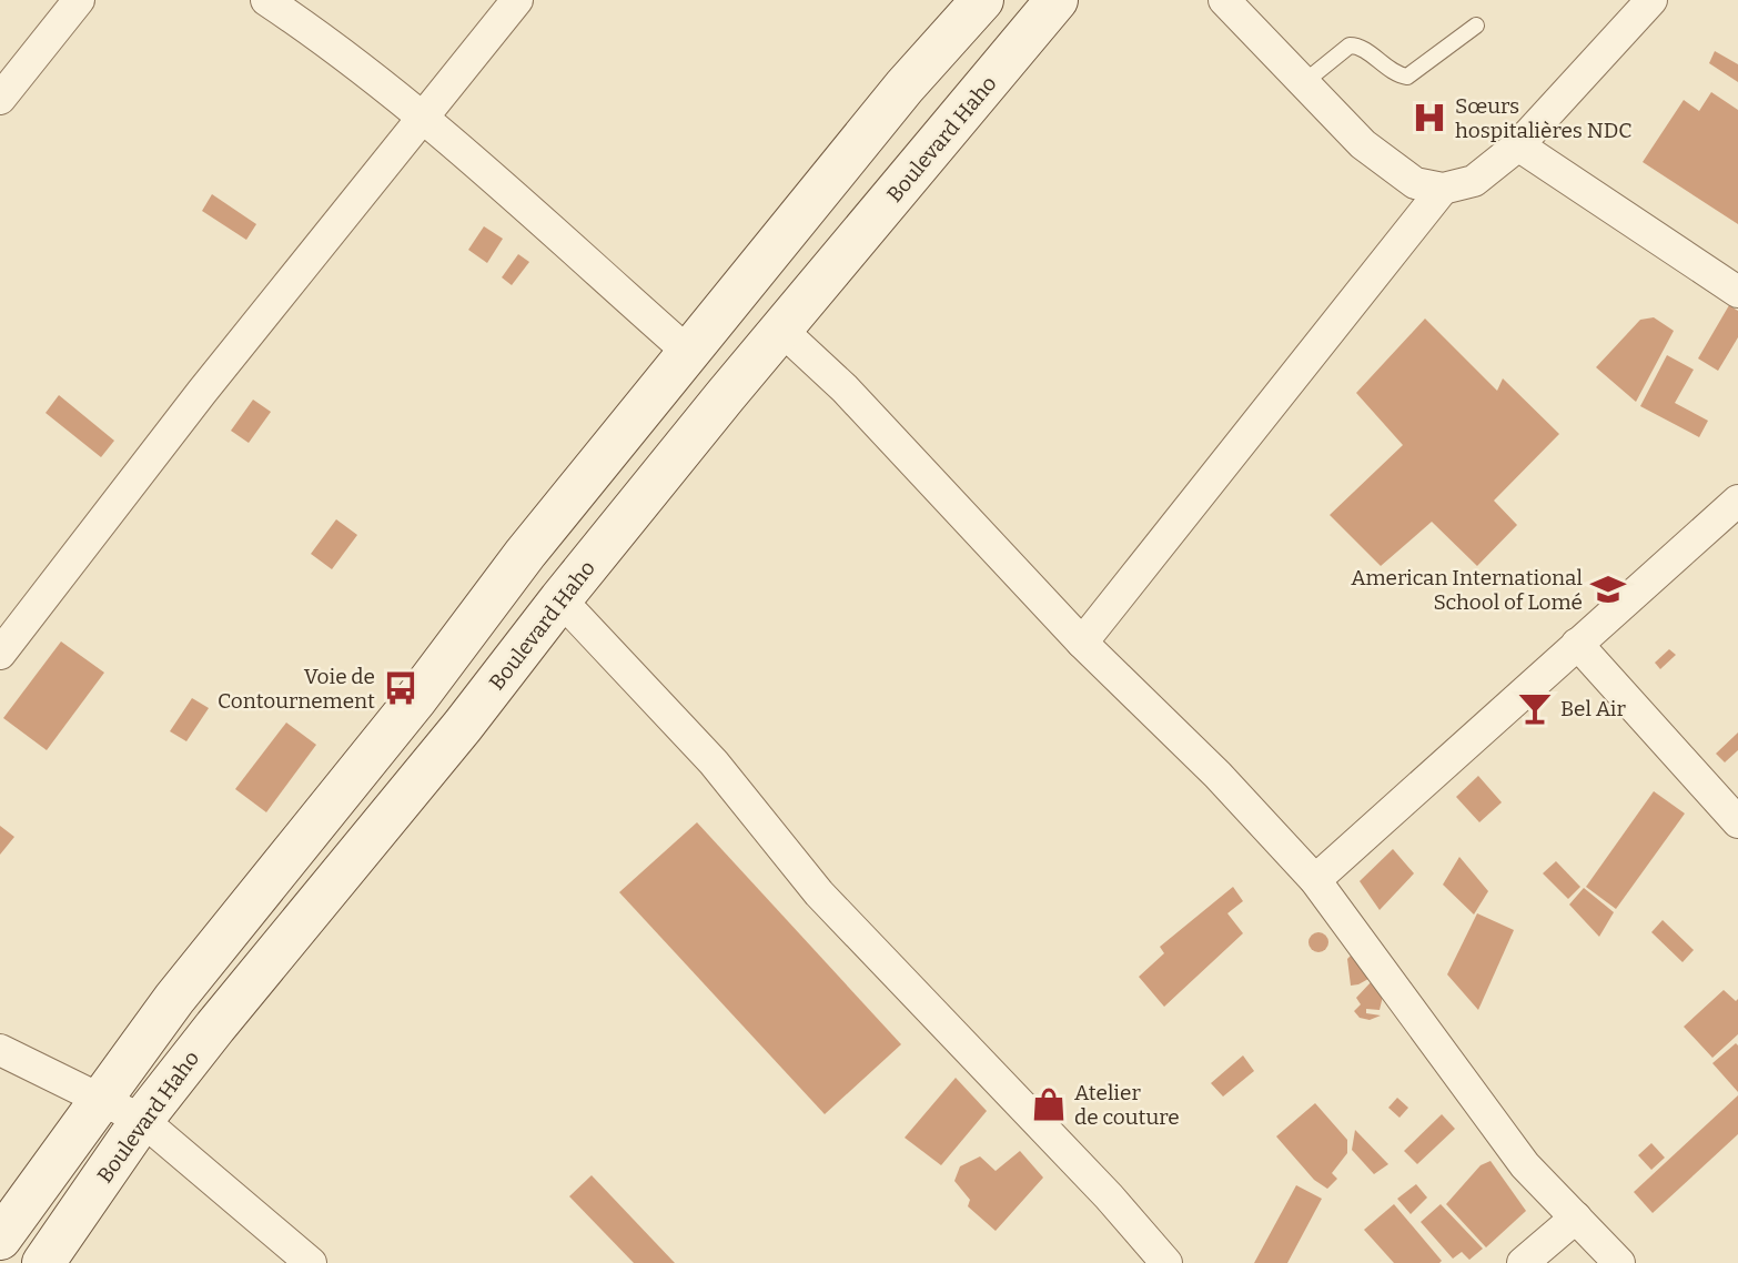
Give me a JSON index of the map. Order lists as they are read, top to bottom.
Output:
{
  "streets": {
    "main road": ["Boulevard Haho"]
  },
  "places": {
    "hospital": ["Sœurs hospitalières NDC"],
    "school or university": ["American International School of Lomé"],
    "bus stop": ["Voie de Contournement"],
    "bar": ["Bel Air"],
    "shop": ["Atelier de couture"]
  }
}
